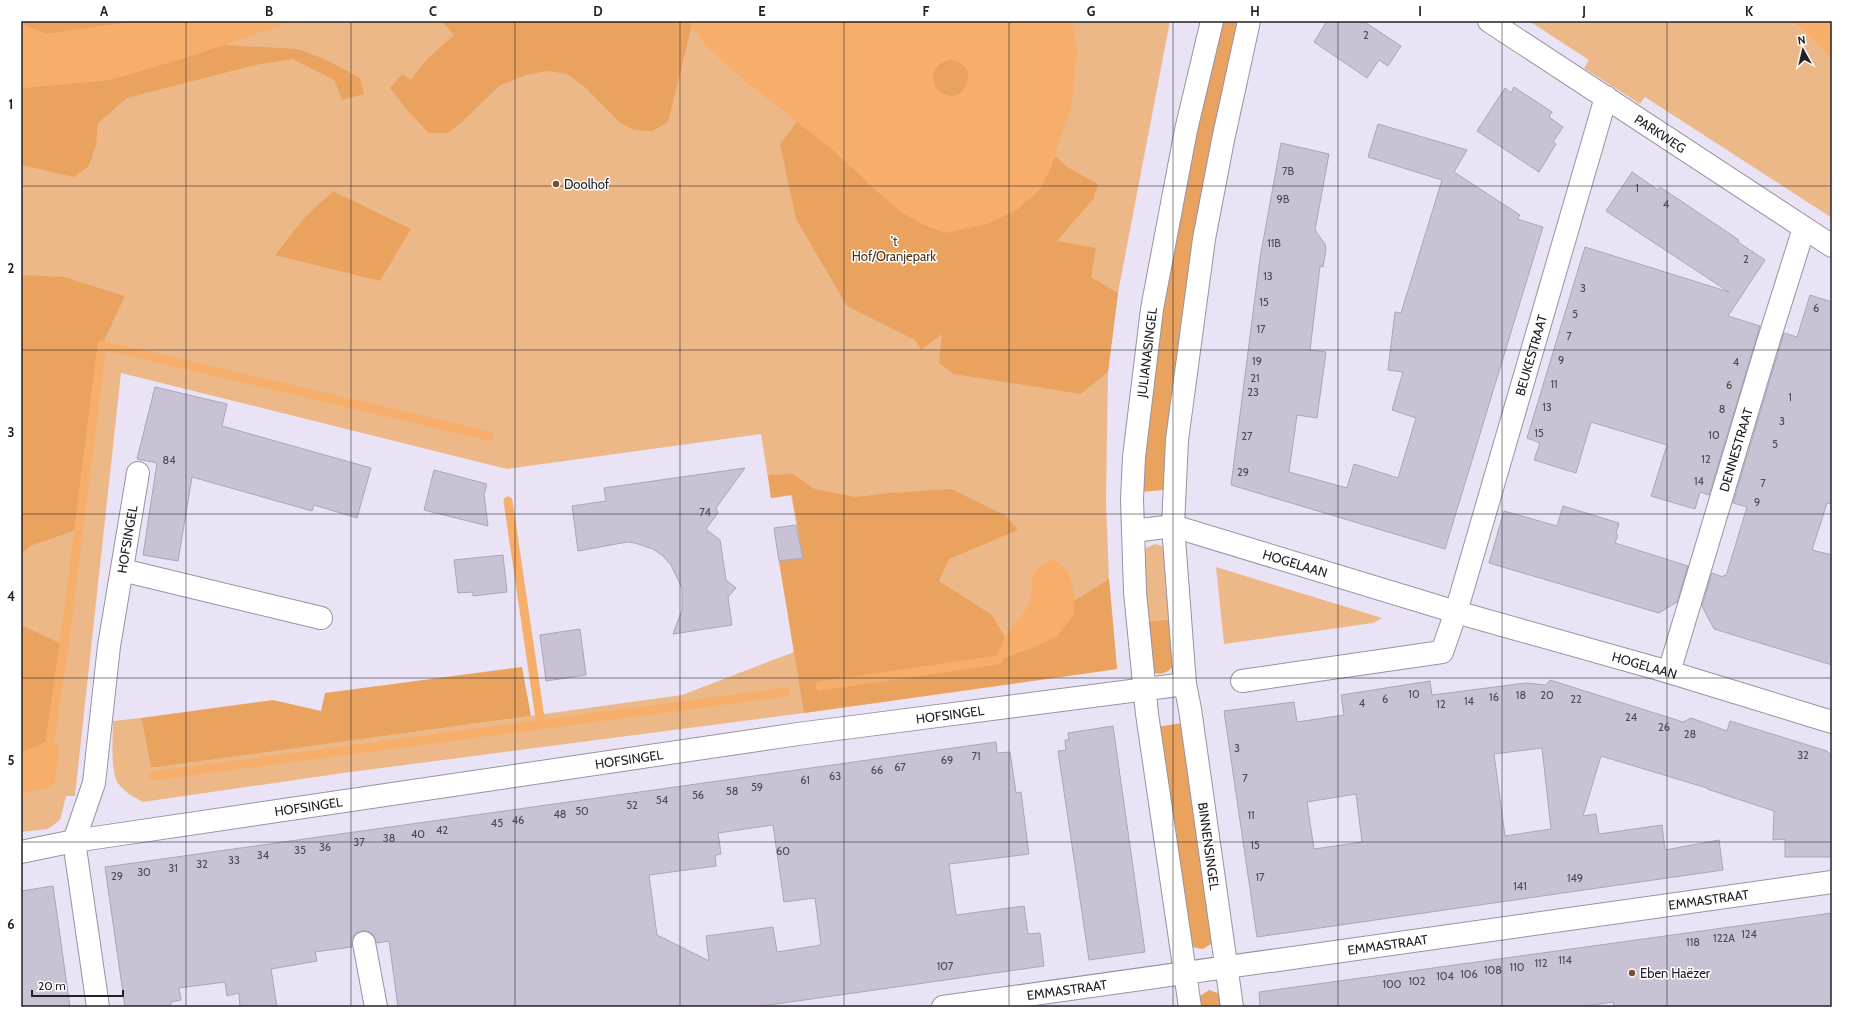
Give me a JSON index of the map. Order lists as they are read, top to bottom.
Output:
{
  "streets": {
    "street": [
      "PARKWEG",
      "JULIANASINGEL",
      "BEUKESTRAAT",
      "DENNESTRAAT",
      "HOFSINGEL",
      "HOGELAAN",
      "BINNENSINGEL",
      "EMMASTRAAT"
    ]
  },
  "crossings": [
    ["PARKWEG", "BEUKESTRAAT"],
    ["PARKWEG", "DENNESTRAAT"],
    ["JULIANASINGEL", "HOFSINGEL"],
    ["JULIANASINGEL", "HOGELAAN"],
    ["BEUKESTRAAT", "HOGELAAN"],
    ["DENNESTRAAT", "HOGELAAN"],
    ["HOFSINGEL", "BINNENSINGEL"],
    ["BINNENSINGEL", "EMMASTRAAT"]
  ],
  "parks": ["'t Hof/Oranjepark"],
  "places": ["Doolhof", "Eben Haëzer"],
  "house_numbers": [
    "2",
    "7B",
    "1",
    "9B",
    "4",
    "11B",
    "2",
    "13",
    "3",
    "15",
    "6",
    "5",
    "17",
    "7",
    "9",
    "19",
    "4",
    "21",
    "11",
    "6",
    "23",
    "1",
    "13",
    "8",
    "3",
    "15",
    "10",
    "27",
    "5",
    "12",
    "84",
    "29",
    "14",
    "7",
    "9",
    "74",
    "10",
    "18",
    "20",
    "16",
    "6",
    "22",
    "14",
    "4",
    "12",
    "24",
    "26",
    "28",
    "3",
    "32",
    "71",
    "69",
    "67",
    "66",
    "63",
    "7",
    "61",
    "59",
    "58",
    "56",
    "54",
    "52",
    "50",
    "48",
    "11",
    "46",
    "45",
    "42",
    "40",
    "38",
    "37",
    "15",
    "36",
    "35",
    "60",
    "34",
    "33",
    "32",
    "31",
    "30",
    "29",
    "17",
    "149",
    "141",
    "124",
    "122A",
    "118",
    "114",
    "112",
    "107",
    "110",
    "108",
    "106",
    "104",
    "102",
    "100"
  ],
  "scale_bar": "20 m",
  "north": "top",
  "grid": {
    "columns": [
      "A",
      "B",
      "C",
      "D",
      "E",
      "F",
      "G",
      "H",
      "I",
      "J",
      "K"
    ],
    "rows": [
      "1",
      "2",
      "3",
      "4",
      "5",
      "6"
    ]
  }
}
